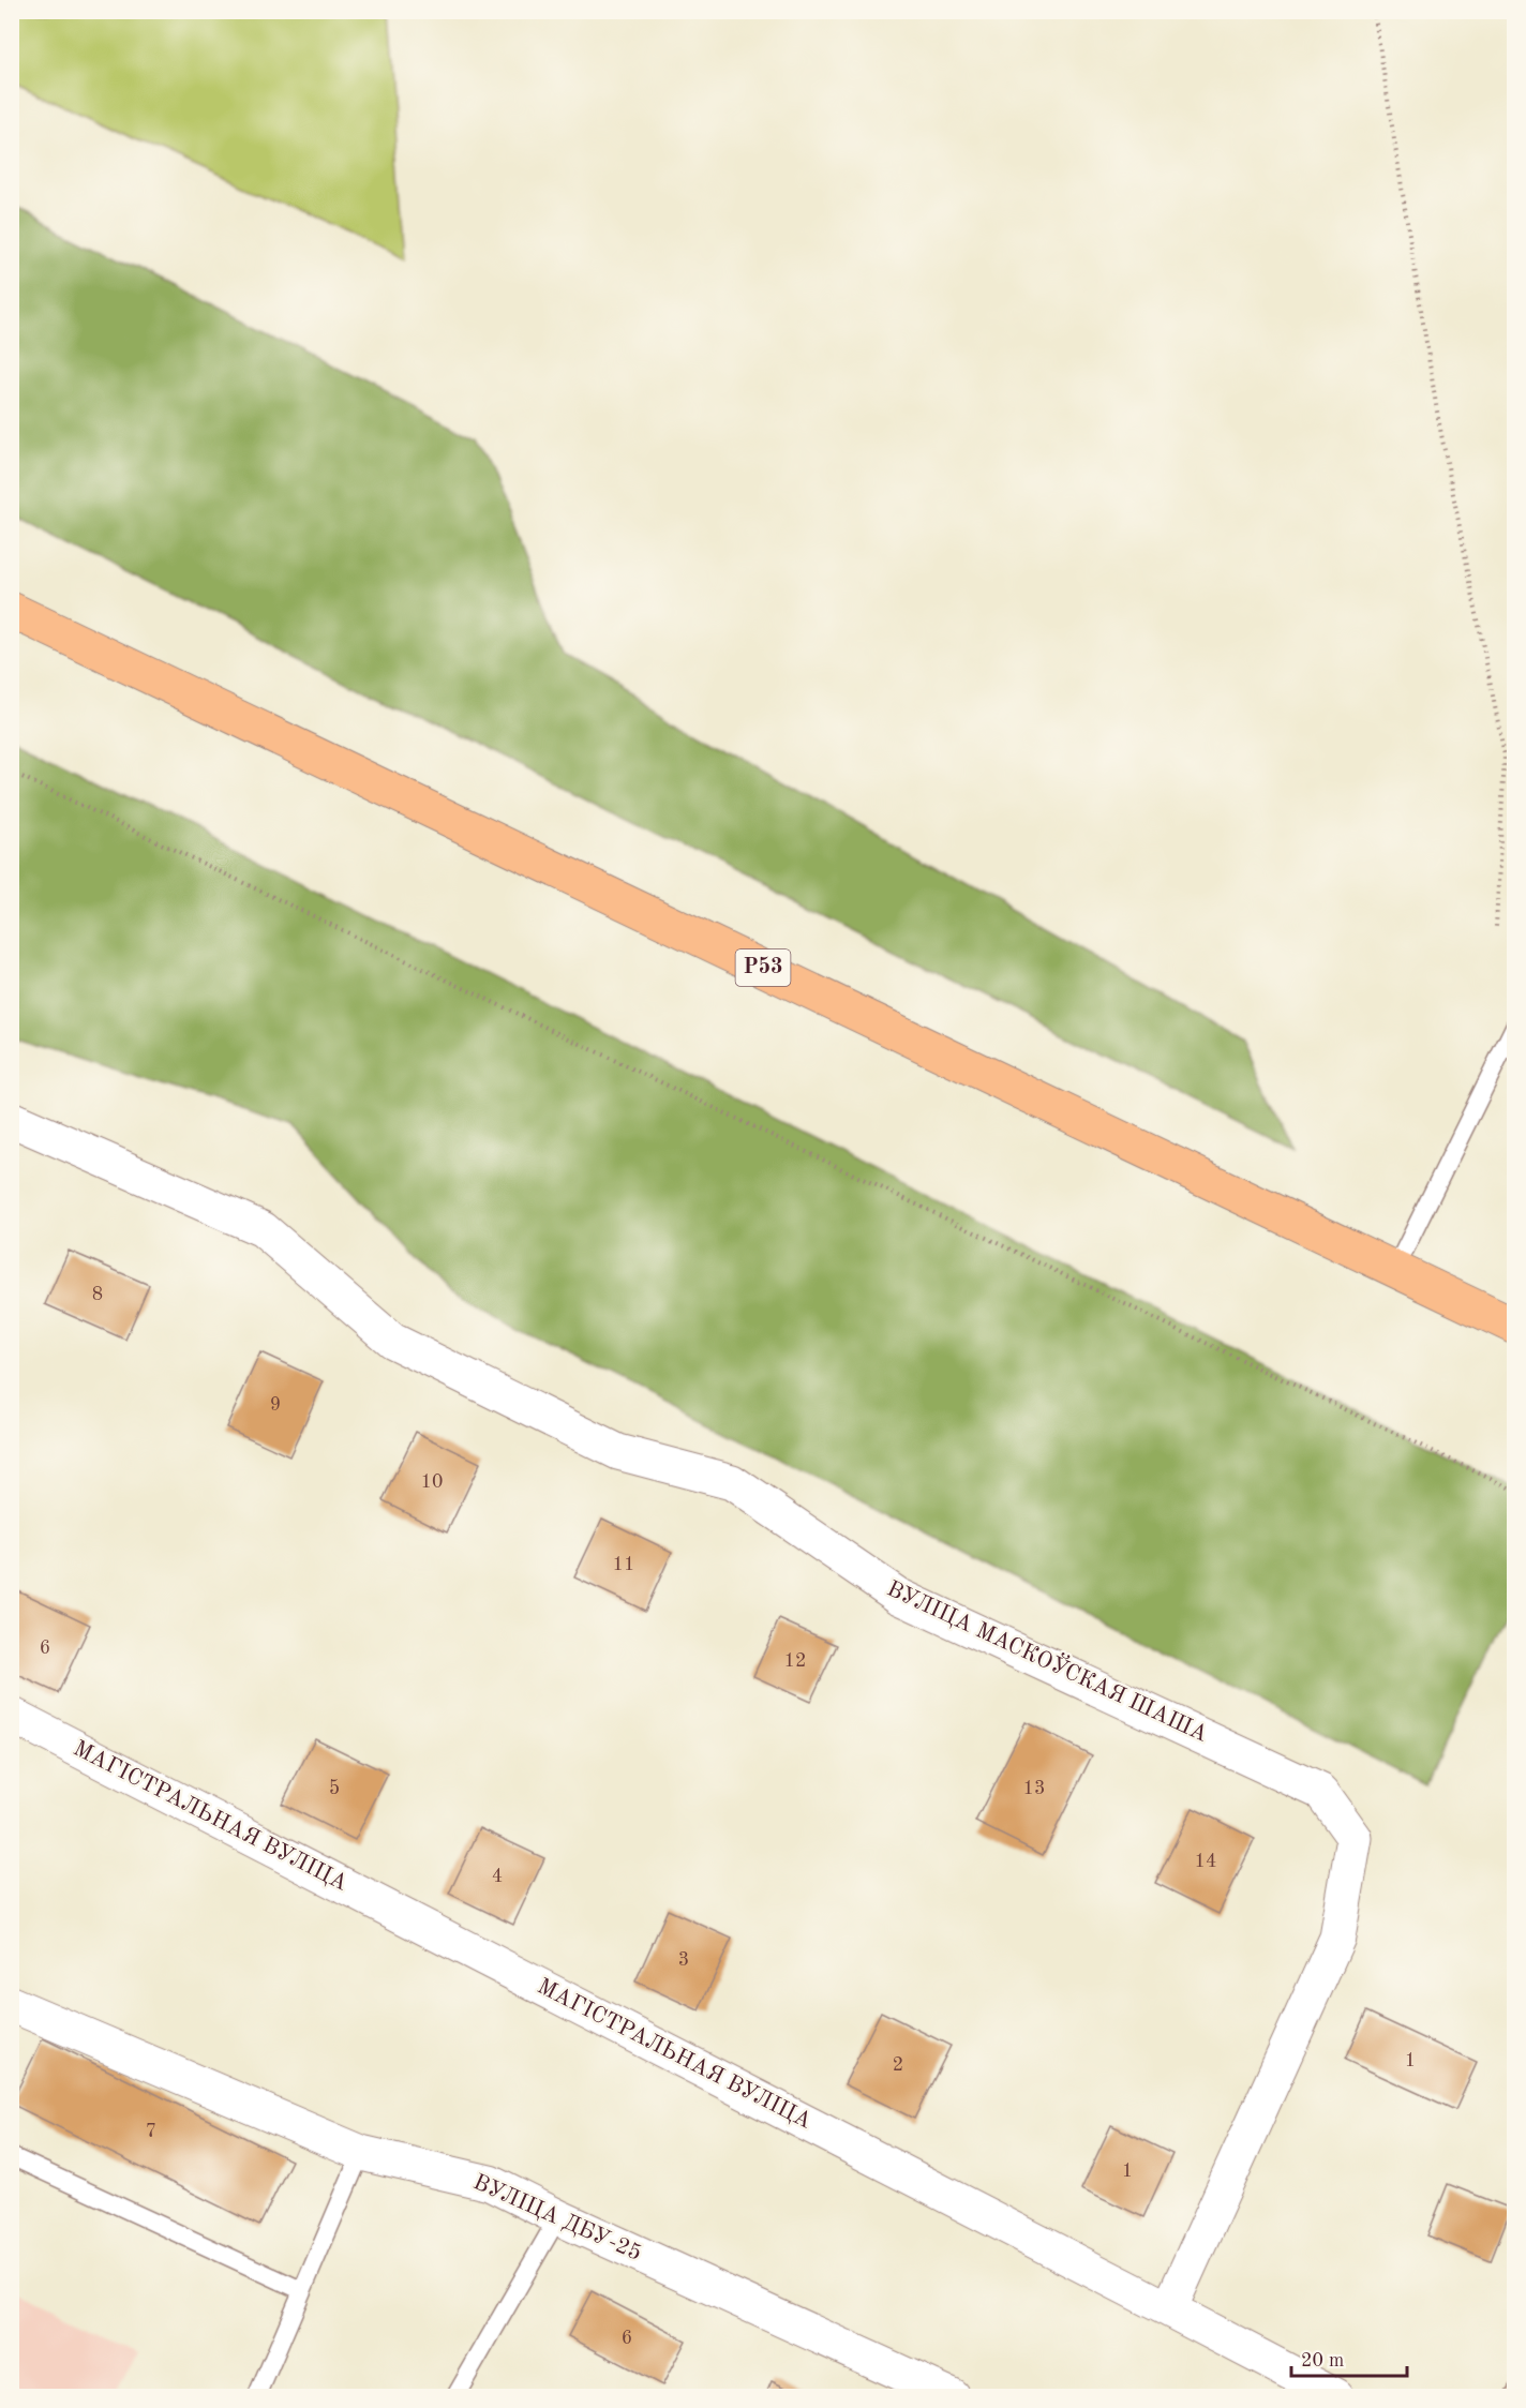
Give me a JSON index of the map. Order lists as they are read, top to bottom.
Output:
{
  "streets": {
    "main road": ["Р53"],
    "street": ["ВУЛІЦА МАСКОЎСКАЯ ШАША", "МАГІСТРАЛЬНАЯ ВУЛІЦА", "ВУЛІЦА ДБУ-25"]
  },
  "crossings": [
    ["ВУЛІЦА МАСКОЎСКАЯ ШАША", "МАГІСТРАЛЬНАЯ ВУЛІЦА"]
  ],
  "house_numbers": [
    "8",
    "9",
    "10",
    "11",
    "6",
    "12",
    "5",
    "13",
    "14",
    "4",
    "3",
    "1",
    "2",
    "7",
    "1",
    "6"
  ],
  "scale_bar": "20 m"
}
